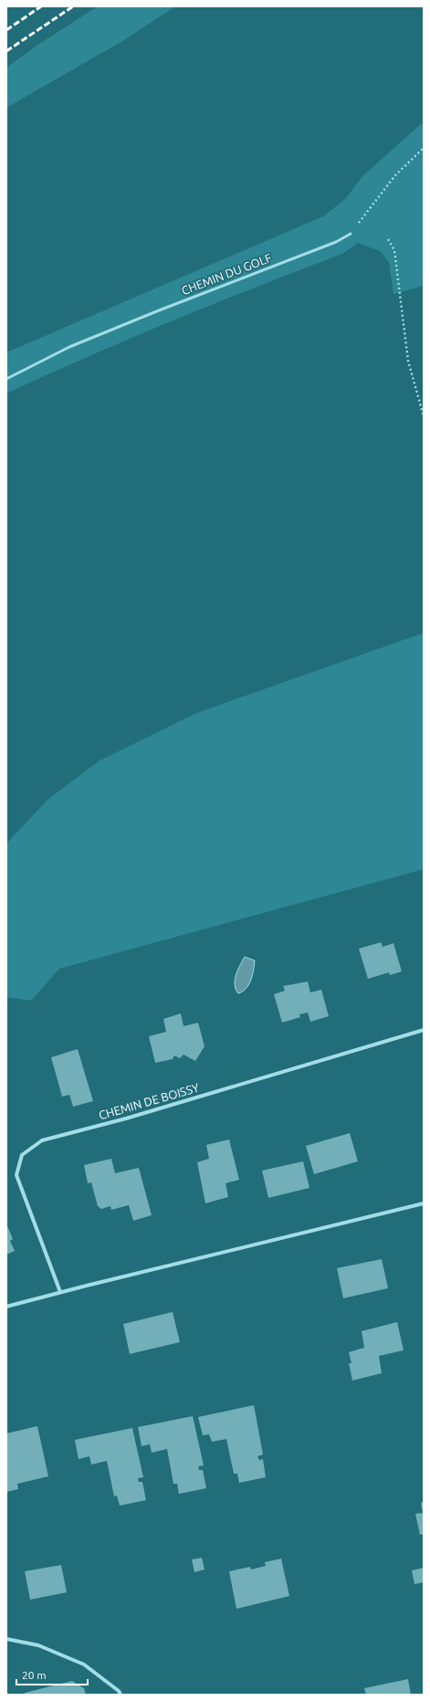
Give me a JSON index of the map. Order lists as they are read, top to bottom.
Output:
{
  "streets": {
    "street": ["CHEMIN DE BOISSY"],
    "lane": ["CHEMIN DU GOLF"]
  },
  "scale_bar": "20 m"
}
